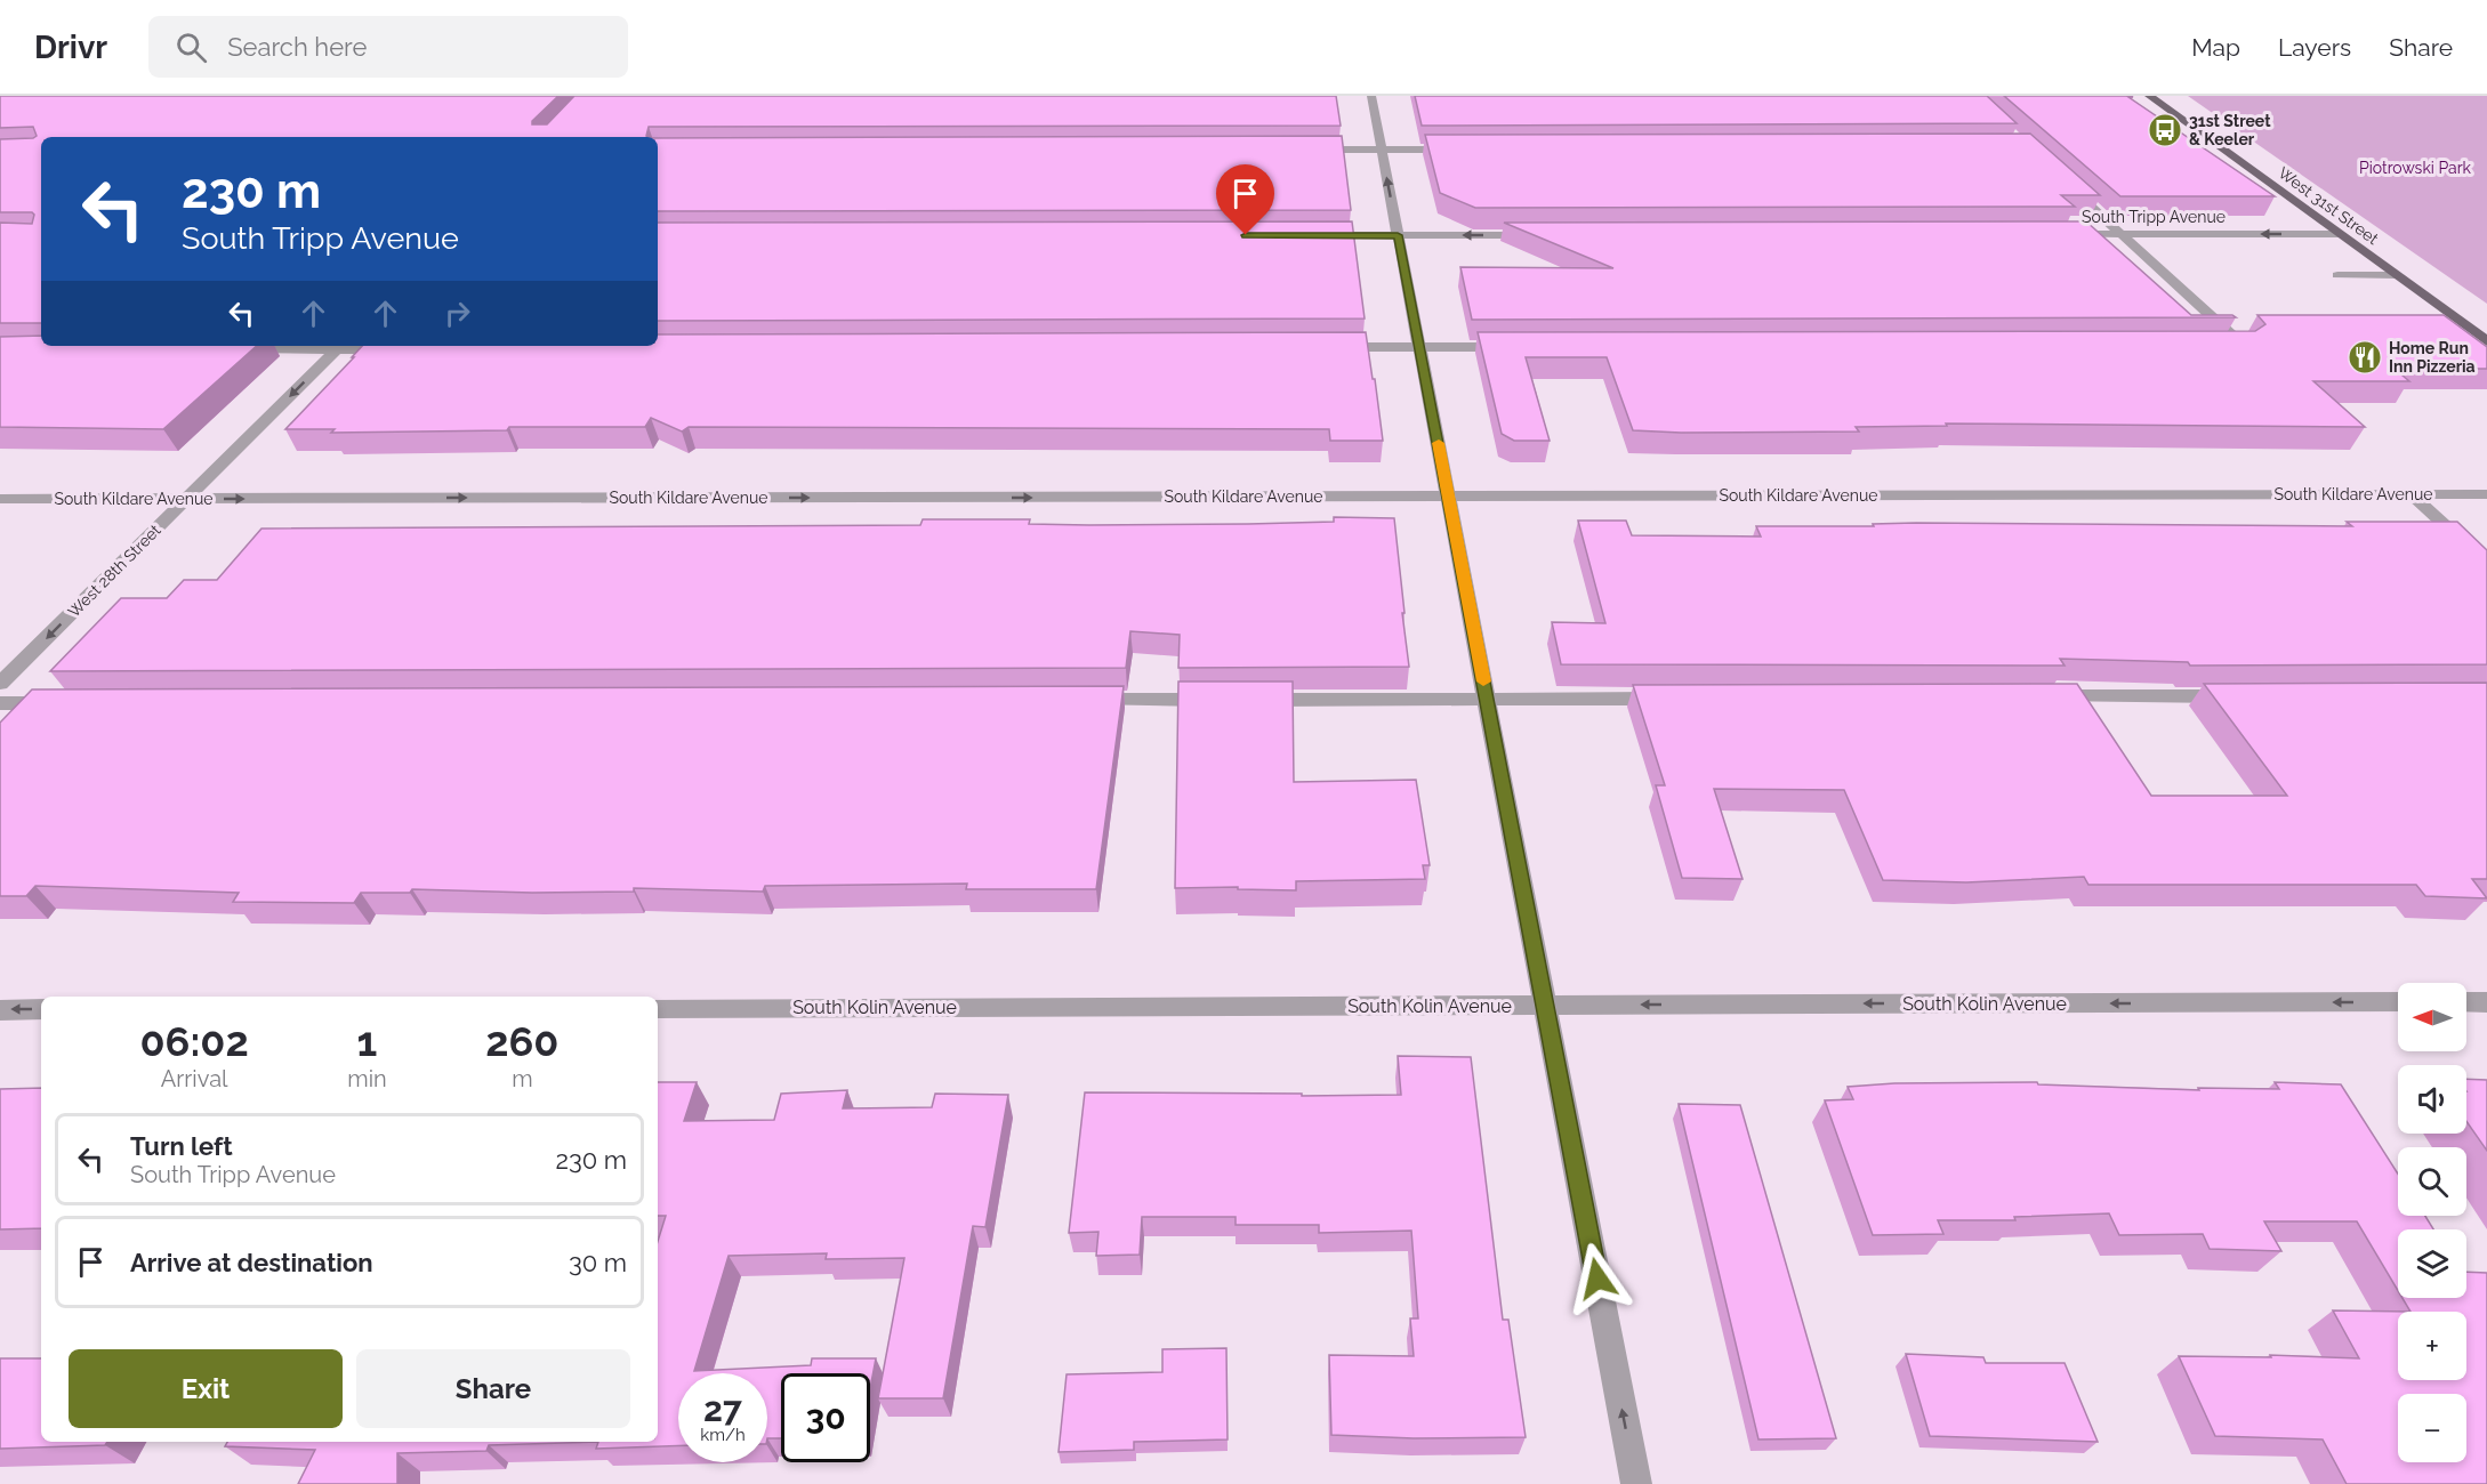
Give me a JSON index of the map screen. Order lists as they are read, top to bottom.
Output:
{
  "streets": {
    "main road": ["West 31st Street"],
    "street": [
      "South Tripp Avenue",
      "South Kildare Avenue",
      "West 28th Street",
      "South Kolin Avenue"
    ]
  },
  "crossings": [
    ["West 31st Street", "South Tripp Avenue"],
    ["South Kildare Avenue", "West 28th Street"]
  ],
  "one_way": [
    "South Tripp Avenue",
    "South Kildare Avenue",
    "West 28th Street",
    "South Kolin Avenue"
  ],
  "parks": ["Piotrowski Park"],
  "places": {
    "bus stop": ["31st Street & Keeler"],
    "restaurant": ["Home Run Inn Pizzeria"]
  },
  "north": "left",
  "page": {
    "header": "Drivr",
    "search": "Search here",
    "nav": ["Map", "Layers", "Share"],
    "turn": ["230 m", "South Tripp Avenue"],
    "map_buttons": ["+", "−"],
    "eta": [
      "06:02",
      "Arrival",
      "1",
      "min",
      "260",
      "m"
    ],
    "list": [
      {
        "name": "Turn left",
        "note": "South Tripp Avenue",
        "value": "230 m"
      },
      {
        "name": "Arrive at destination",
        "value": "30 m"
      }
    ],
    "buttons": ["Exit", "Share"],
    "speed": "27 km/h",
    "limit": "30"
  }
}
